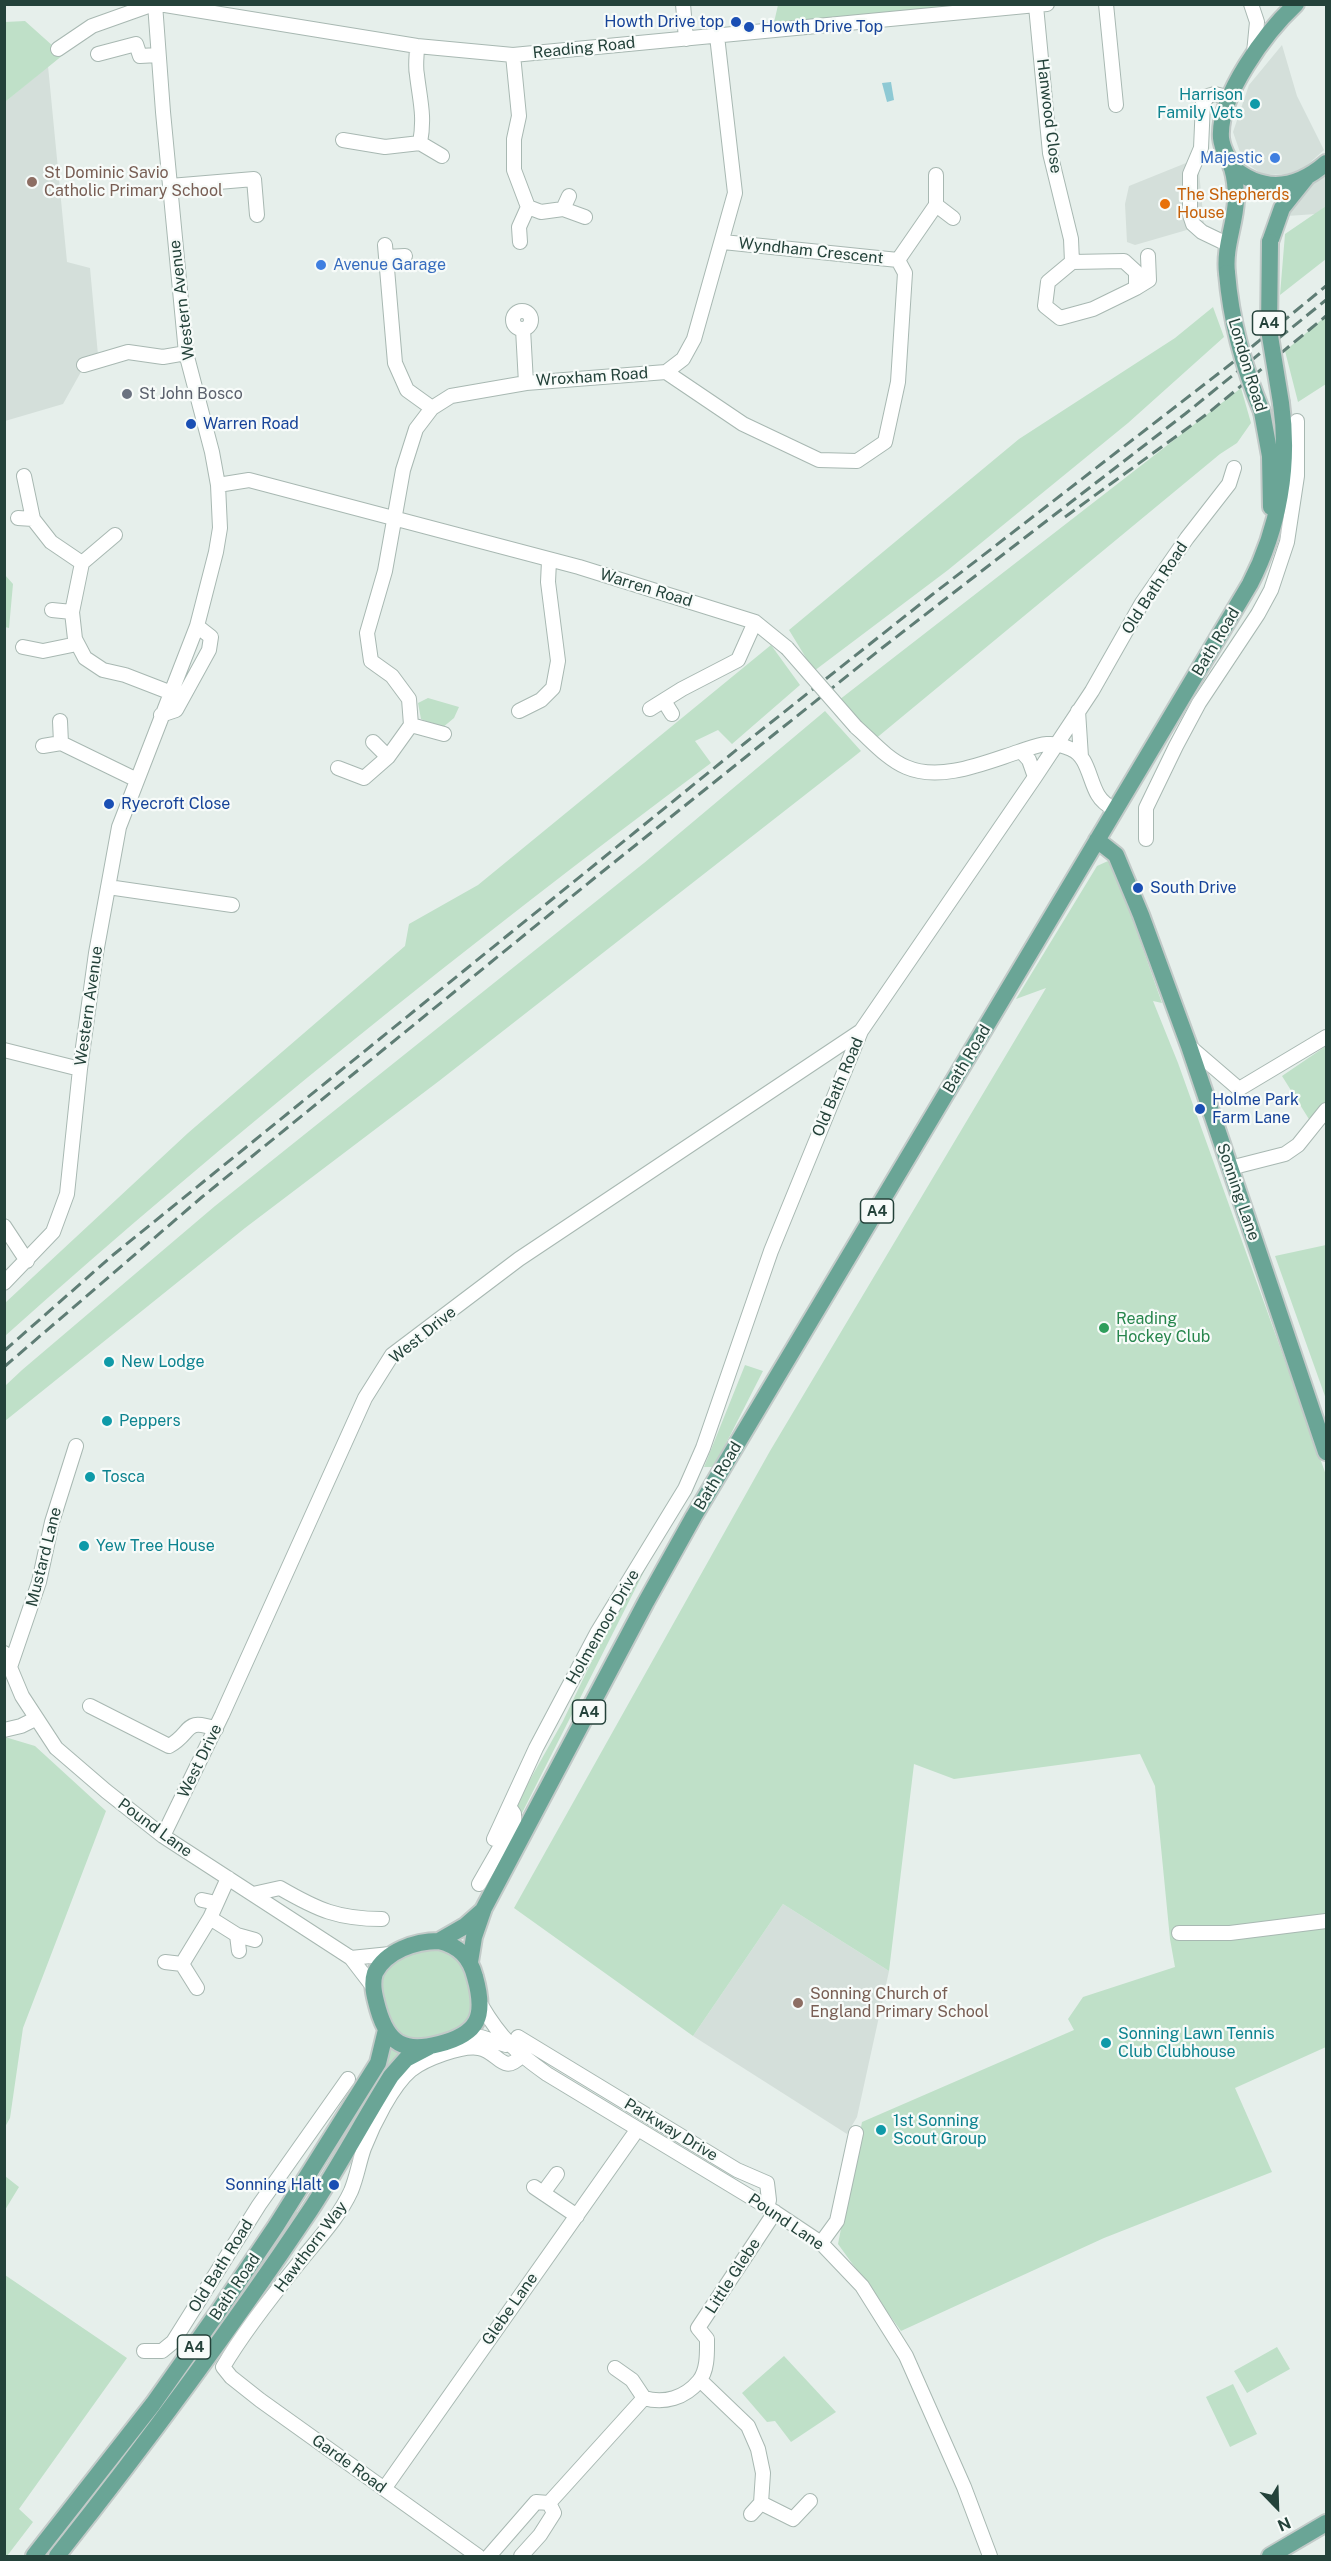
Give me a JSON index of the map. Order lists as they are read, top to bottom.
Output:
{
  "streets": {
    "main road": [
      "A4",
      "London Road",
      "Bath Road",
      "Sonning Lane"
    ],
    "street": [
      "Reading Road",
      "Hanwood Close",
      "Wyndham Crescent",
      "Western Avenue",
      "Wroxham Road",
      "Warren Road",
      "Old Bath Road",
      "West Drive",
      "Mustard Lane",
      "Holmemoor Drive",
      "Pound Lane",
      "Parkway Drive",
      "Hawthorn Way",
      "Little Glebe",
      "Glebe Lane",
      "Garde Road"
    ]
  },
  "crossings": [
    ["Reading Road", "Hanwood Close"],
    ["Reading Road", "Western Avenue"],
    ["Reading Road", "Wroxham Road"],
    ["Wyndham Crescent", "Wroxham Road"],
    ["Western Avenue", "Warren Road"],
    ["A4", "London Road"],
    ["A4", "Bath Road"],
    ["London Road", "Bath Road"],
    ["Wroxham Road", "Warren Road"],
    ["Warren Road", "Old Bath Road"],
    ["Old Bath Road", "West Drive"],
    ["Old Bath Road", "Holmemoor Drive"],
    ["Bath Road", "Sonning Lane"],
    ["Bath Road", "Pound Lane"],
    ["West Drive", "Pound Lane"],
    ["Mustard Lane", "Pound Lane"],
    ["Pound Lane", "Parkway Drive"],
    ["Pound Lane", "Hawthorn Way"],
    ["Pound Lane", "Little Glebe"],
    ["Pound Lane", "Glebe Lane"],
    ["Parkway Drive", "Little Glebe"],
    ["Hawthorn Way", "Garde Road"],
    ["Glebe Lane", "Garde Road"]
  ],
  "places": [
    "Howth Drive top",
    "Howth Drive Top",
    "Harrison Family Vets",
    "Majestic",
    "St Dominic Savio Catholic Primary School",
    "The Shepherds House",
    "Avenue Garage",
    "St John Bosco",
    "Warren Road",
    "Ryecroft Close",
    "South Drive",
    "Holme Park Farm Lane",
    "Reading Hockey Club",
    "New Lodge",
    "Peppers",
    "Tosca",
    "Yew Tree House",
    "Sonning Church of England Primary School",
    "Sonning Lawn Tennis Club Clubhouse",
    "1st Sonning Scout Group",
    "Sonning Halt"
  ],
  "north": "bottom right"
}
